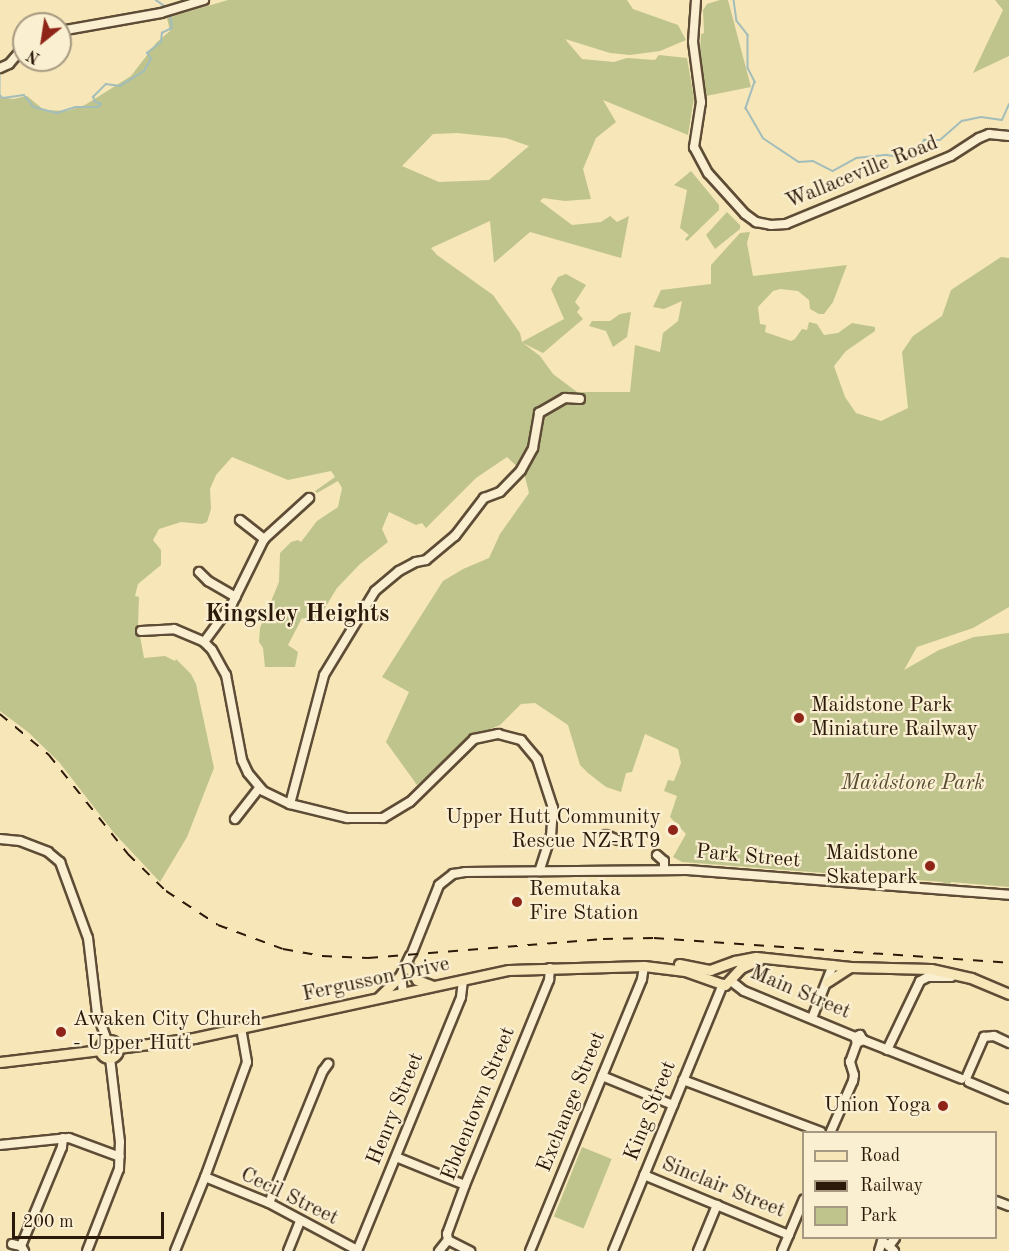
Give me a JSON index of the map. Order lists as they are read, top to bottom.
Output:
{
  "streets": {
    "main road": ["Fergusson Drive"],
    "street": [
      "Wallaceville Road",
      "Park Street",
      "Main Street",
      "Exchange Street",
      "Ebdentown Street",
      "Henry Street",
      "King Street",
      "Sinclair Street",
      "Cecil Street"
    ]
  },
  "crossings": [
    ["Park Street", "Fergusson Drive"],
    ["Fergusson Drive", "Main Street"],
    ["Fergusson Drive", "Exchange Street"],
    ["Fergusson Drive", "Ebdentown Street"],
    ["Fergusson Drive", "Henry Street"],
    ["Fergusson Drive", "King Street"],
    ["Main Street", "King Street"],
    ["Henry Street", "Cecil Street"],
    ["King Street", "Sinclair Street"]
  ],
  "districts": ["Kingsley Heights"],
  "parks": ["Maidstone Park"],
  "places": [
    "Maidstone Park Miniature Railway",
    "Upper Hutt Community Rescue NZ-RT9",
    "Maidstone Skatepark",
    "Remutaka Fire Station",
    "Awaken City Church - Upper Hutt",
    "Union Yoga"
  ],
  "legend": ["Road", "Railway", "Park"],
  "scale_bar": "200 m",
  "north": "bottom left"
}
